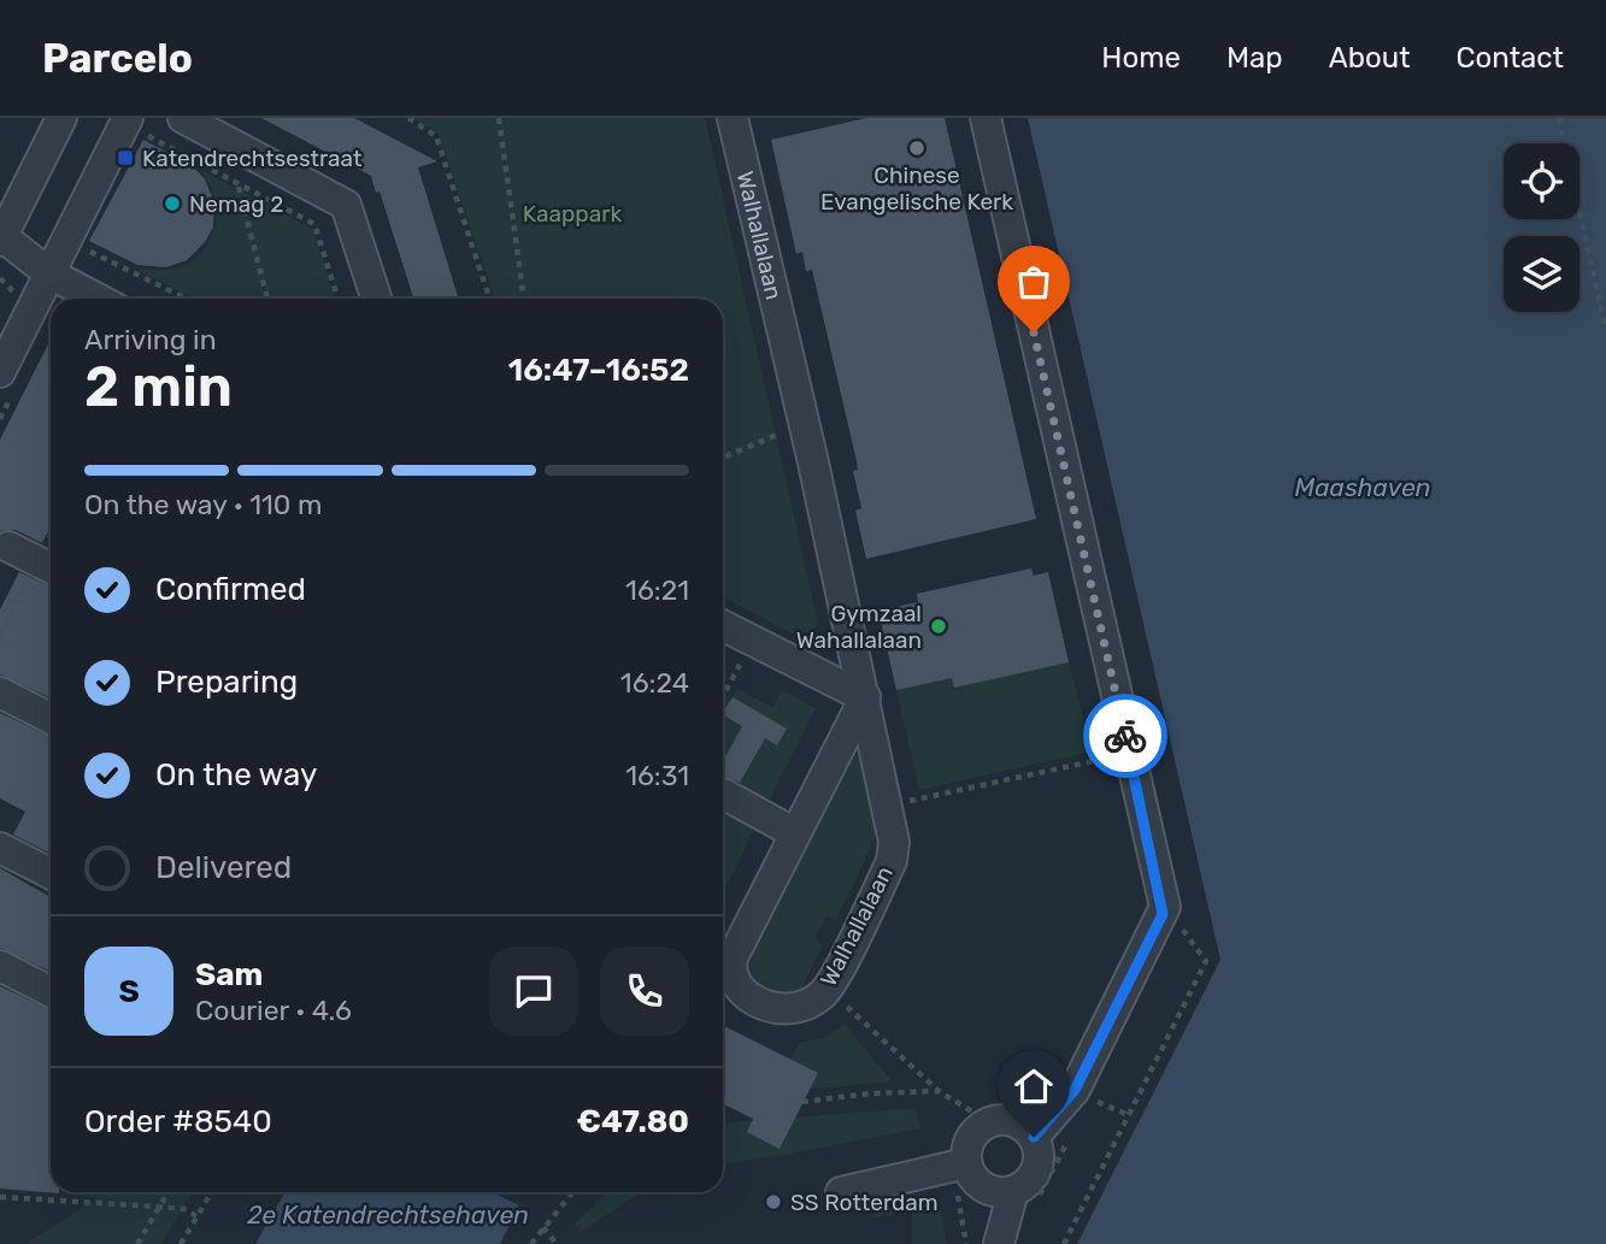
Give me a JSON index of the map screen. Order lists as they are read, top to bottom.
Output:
{
  "streets": {
    "street": ["Walhallalaan"]
  },
  "water": ["Maashaven", "2e Katendrechtsehaven"],
  "parks": ["Kaappark"],
  "places": {
    "other": [
      "Chinese Evangelische Kerk",
      "Nemag 2",
      "Gymzaal Wahallalaan",
      "SS Rotterdam"
    ],
    "transit": ["Katendrechtsestraat"]
  },
  "page": {
    "header": "Parcelo",
    "nav": [
      "Home",
      "Map",
      "About",
      "Contact"
    ],
    "heading": ["2 min", "Arriving in", "16:47–16:52"],
    "panel": [
      "Sam",
      "Courier · 4.6",
      "Order #8540",
      "€47.80"
    ],
    "bar": "On the way · 110 m",
    "list": [
      ["Confirmed", "16:21"],
      ["Preparing", "16:24"],
      ["On the way", "16:31"],
      "Delivered"
    ],
    "round": "S"
  }
}
